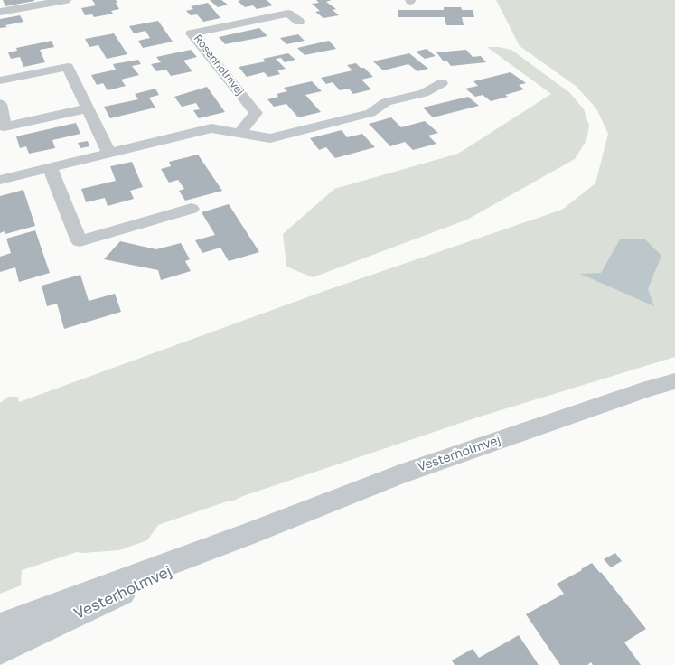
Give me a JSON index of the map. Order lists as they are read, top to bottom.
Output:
{
  "streets": {
    "street": ["Rosenholmvej", "Vesterholmvej"]
  }
}
